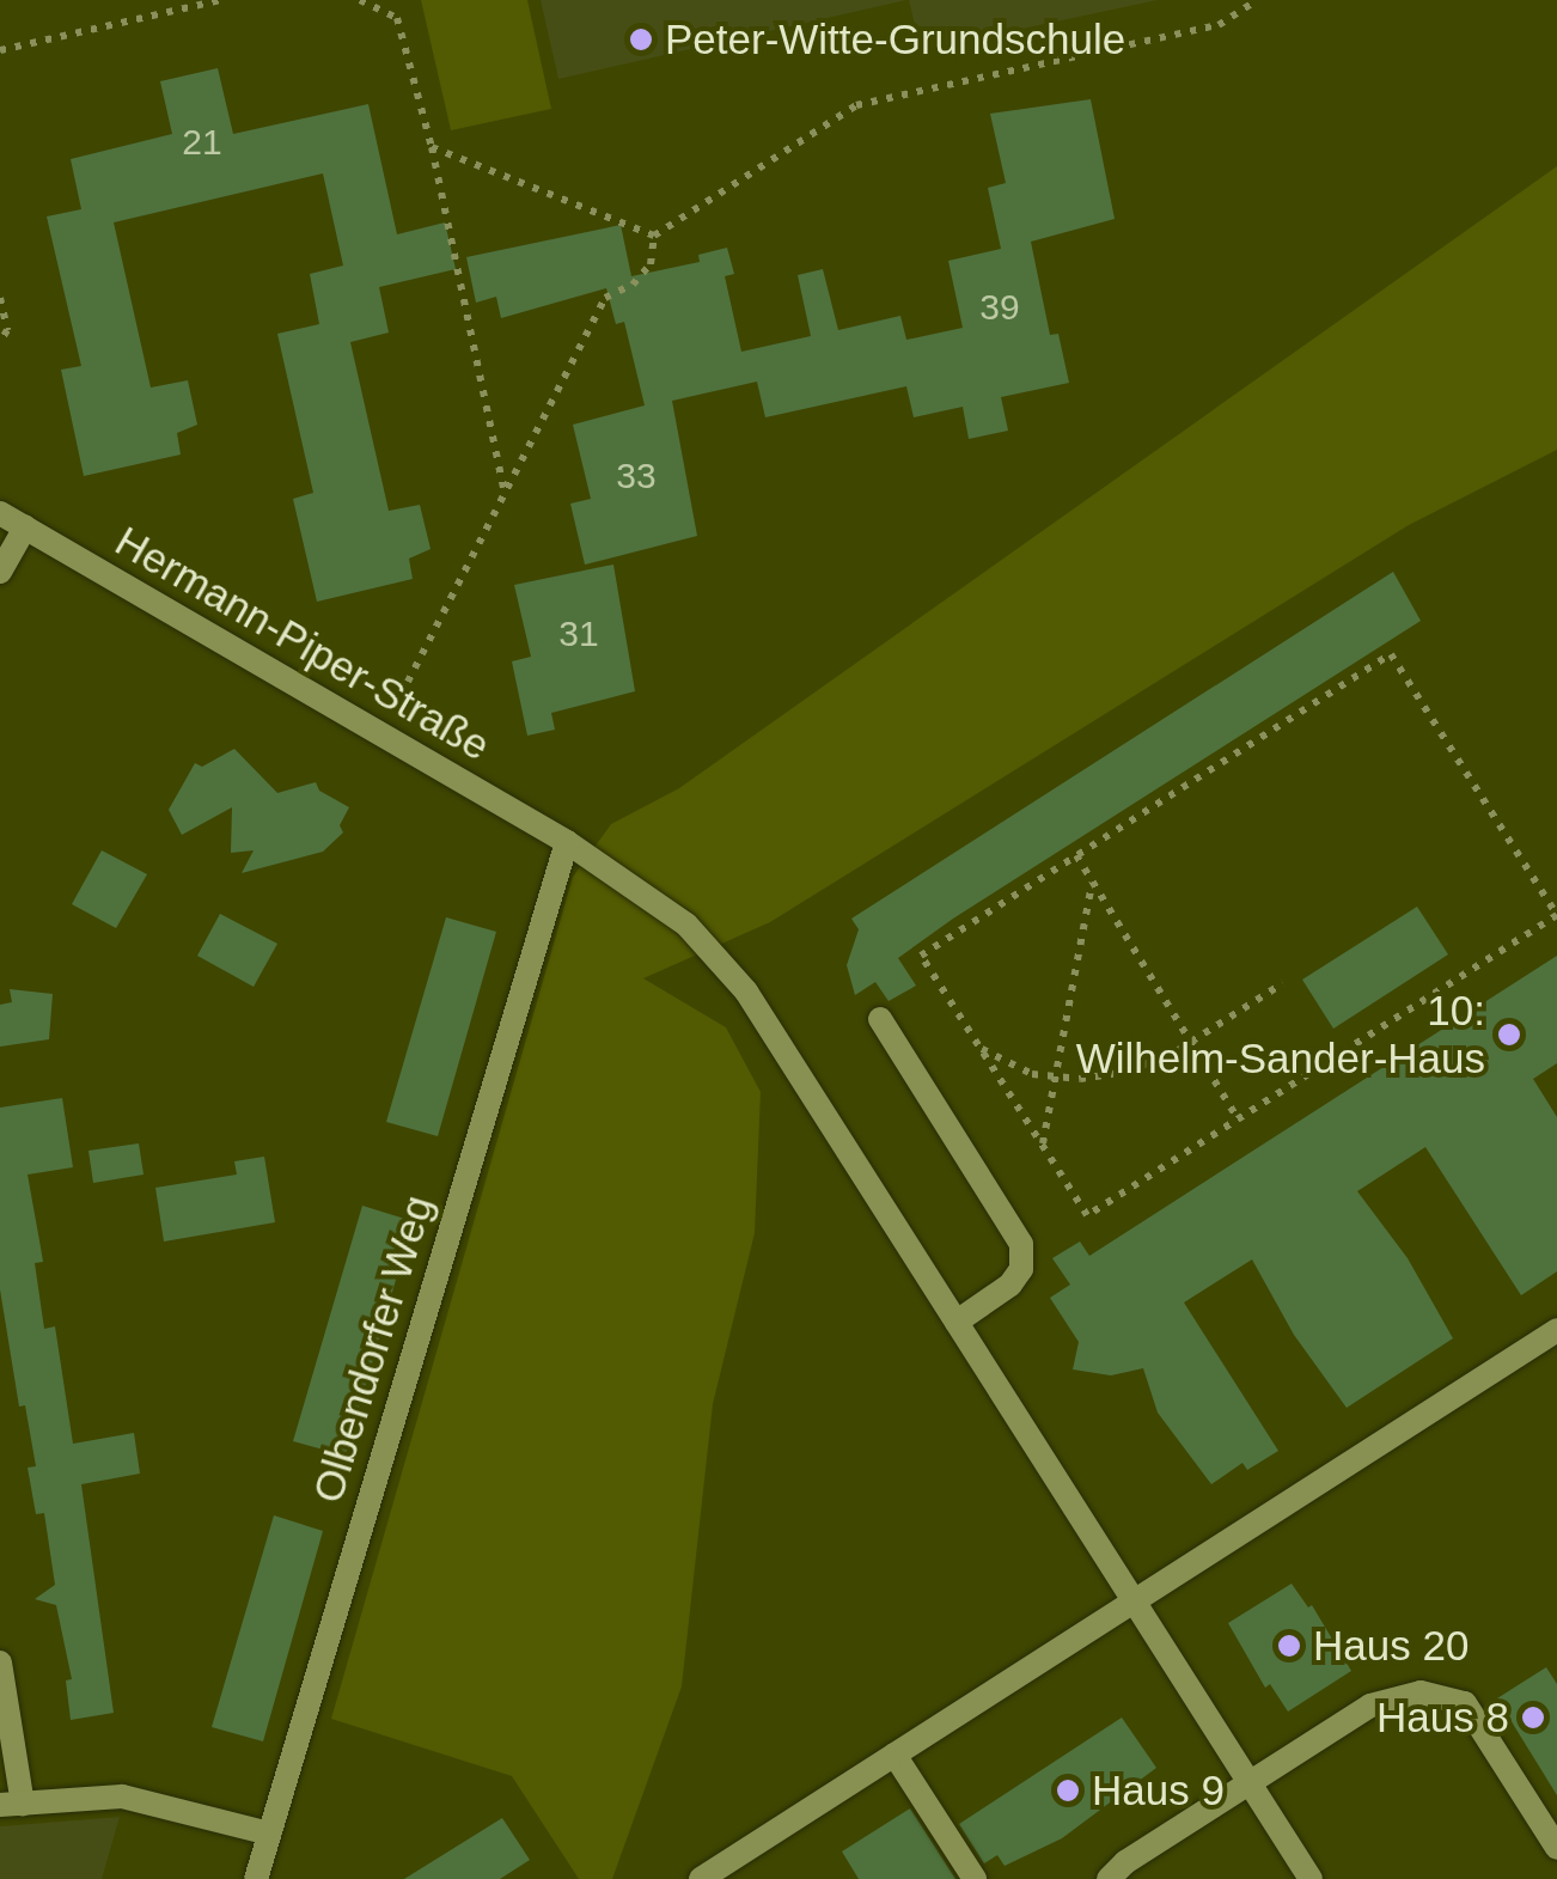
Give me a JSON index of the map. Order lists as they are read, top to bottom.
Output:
{
  "streets": {
    "street": ["Hermann-Piper-Straße", "Olbendorfer Weg"]
  },
  "crossings": [
    ["Hermann-Piper-Straße", "Olbendorfer Weg"]
  ],
  "places": [
    "Peter-Witte-Grundschule",
    "10: Wilhelm-Sander-Haus",
    "Haus 20",
    "Haus 8",
    "Haus 9"
  ],
  "house_numbers": [
    "21",
    "39",
    "33",
    "31"
  ]
}
